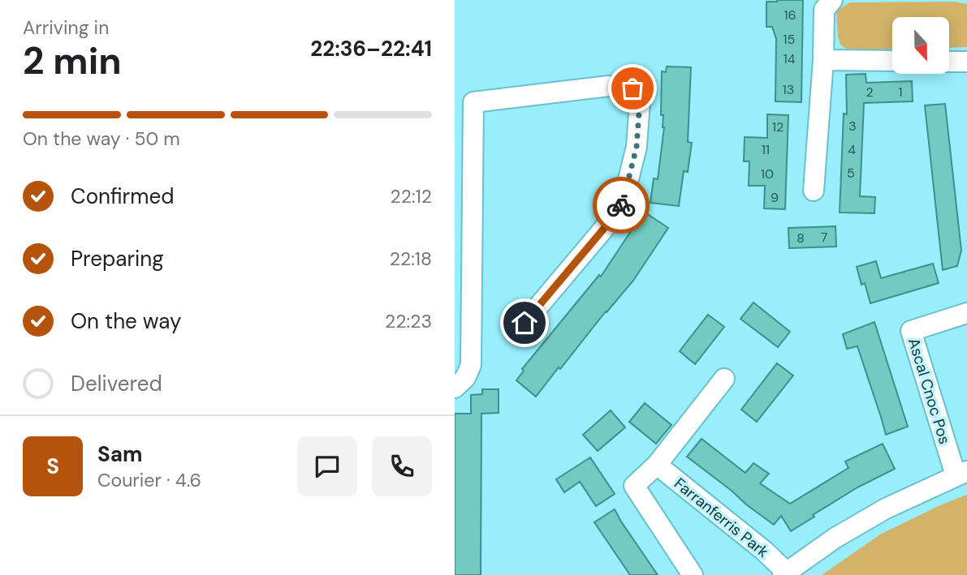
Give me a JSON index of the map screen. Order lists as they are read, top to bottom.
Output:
{
  "streets": {
    "street": ["Ascal Cnoc Pos", "Farranferris Park"]
  },
  "house_numbers": [
    "16",
    "15",
    "14",
    "13",
    "2",
    "1",
    "3",
    "12",
    "11",
    "4",
    "5",
    "10",
    "9",
    "7",
    "8"
  ],
  "north": "bottom",
  "page": {
    "heading": ["2 min", "Arriving in", "22:36–22:41"],
    "panel": ["Sam", "Courier · 4.6"],
    "bar": "On the way · 50 m",
    "list": [
      ["Confirmed", "22:12"],
      ["Preparing", "22:18"],
      ["On the way", "22:23"],
      "Delivered"
    ],
    "round": "S"
  }
}
